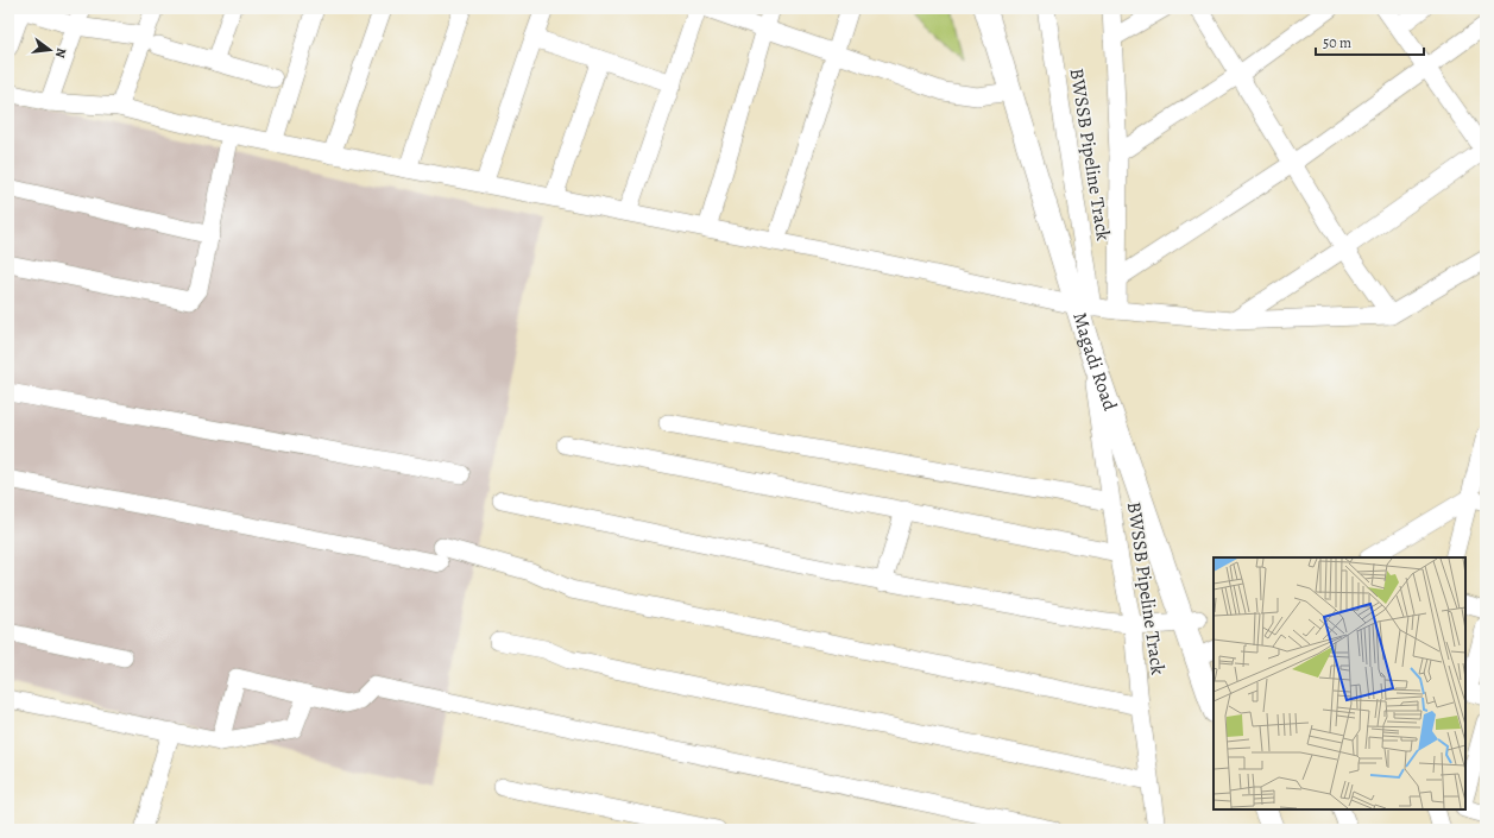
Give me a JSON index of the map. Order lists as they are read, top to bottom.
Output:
{
  "streets": {
    "main road": ["Magadi Road"],
    "street": ["BWSSB Pipeline Track"]
  },
  "crossings": [
    ["BWSSB Pipeline Track", "Magadi Road"]
  ],
  "scale_bar": "50 m",
  "north": "right"
}
